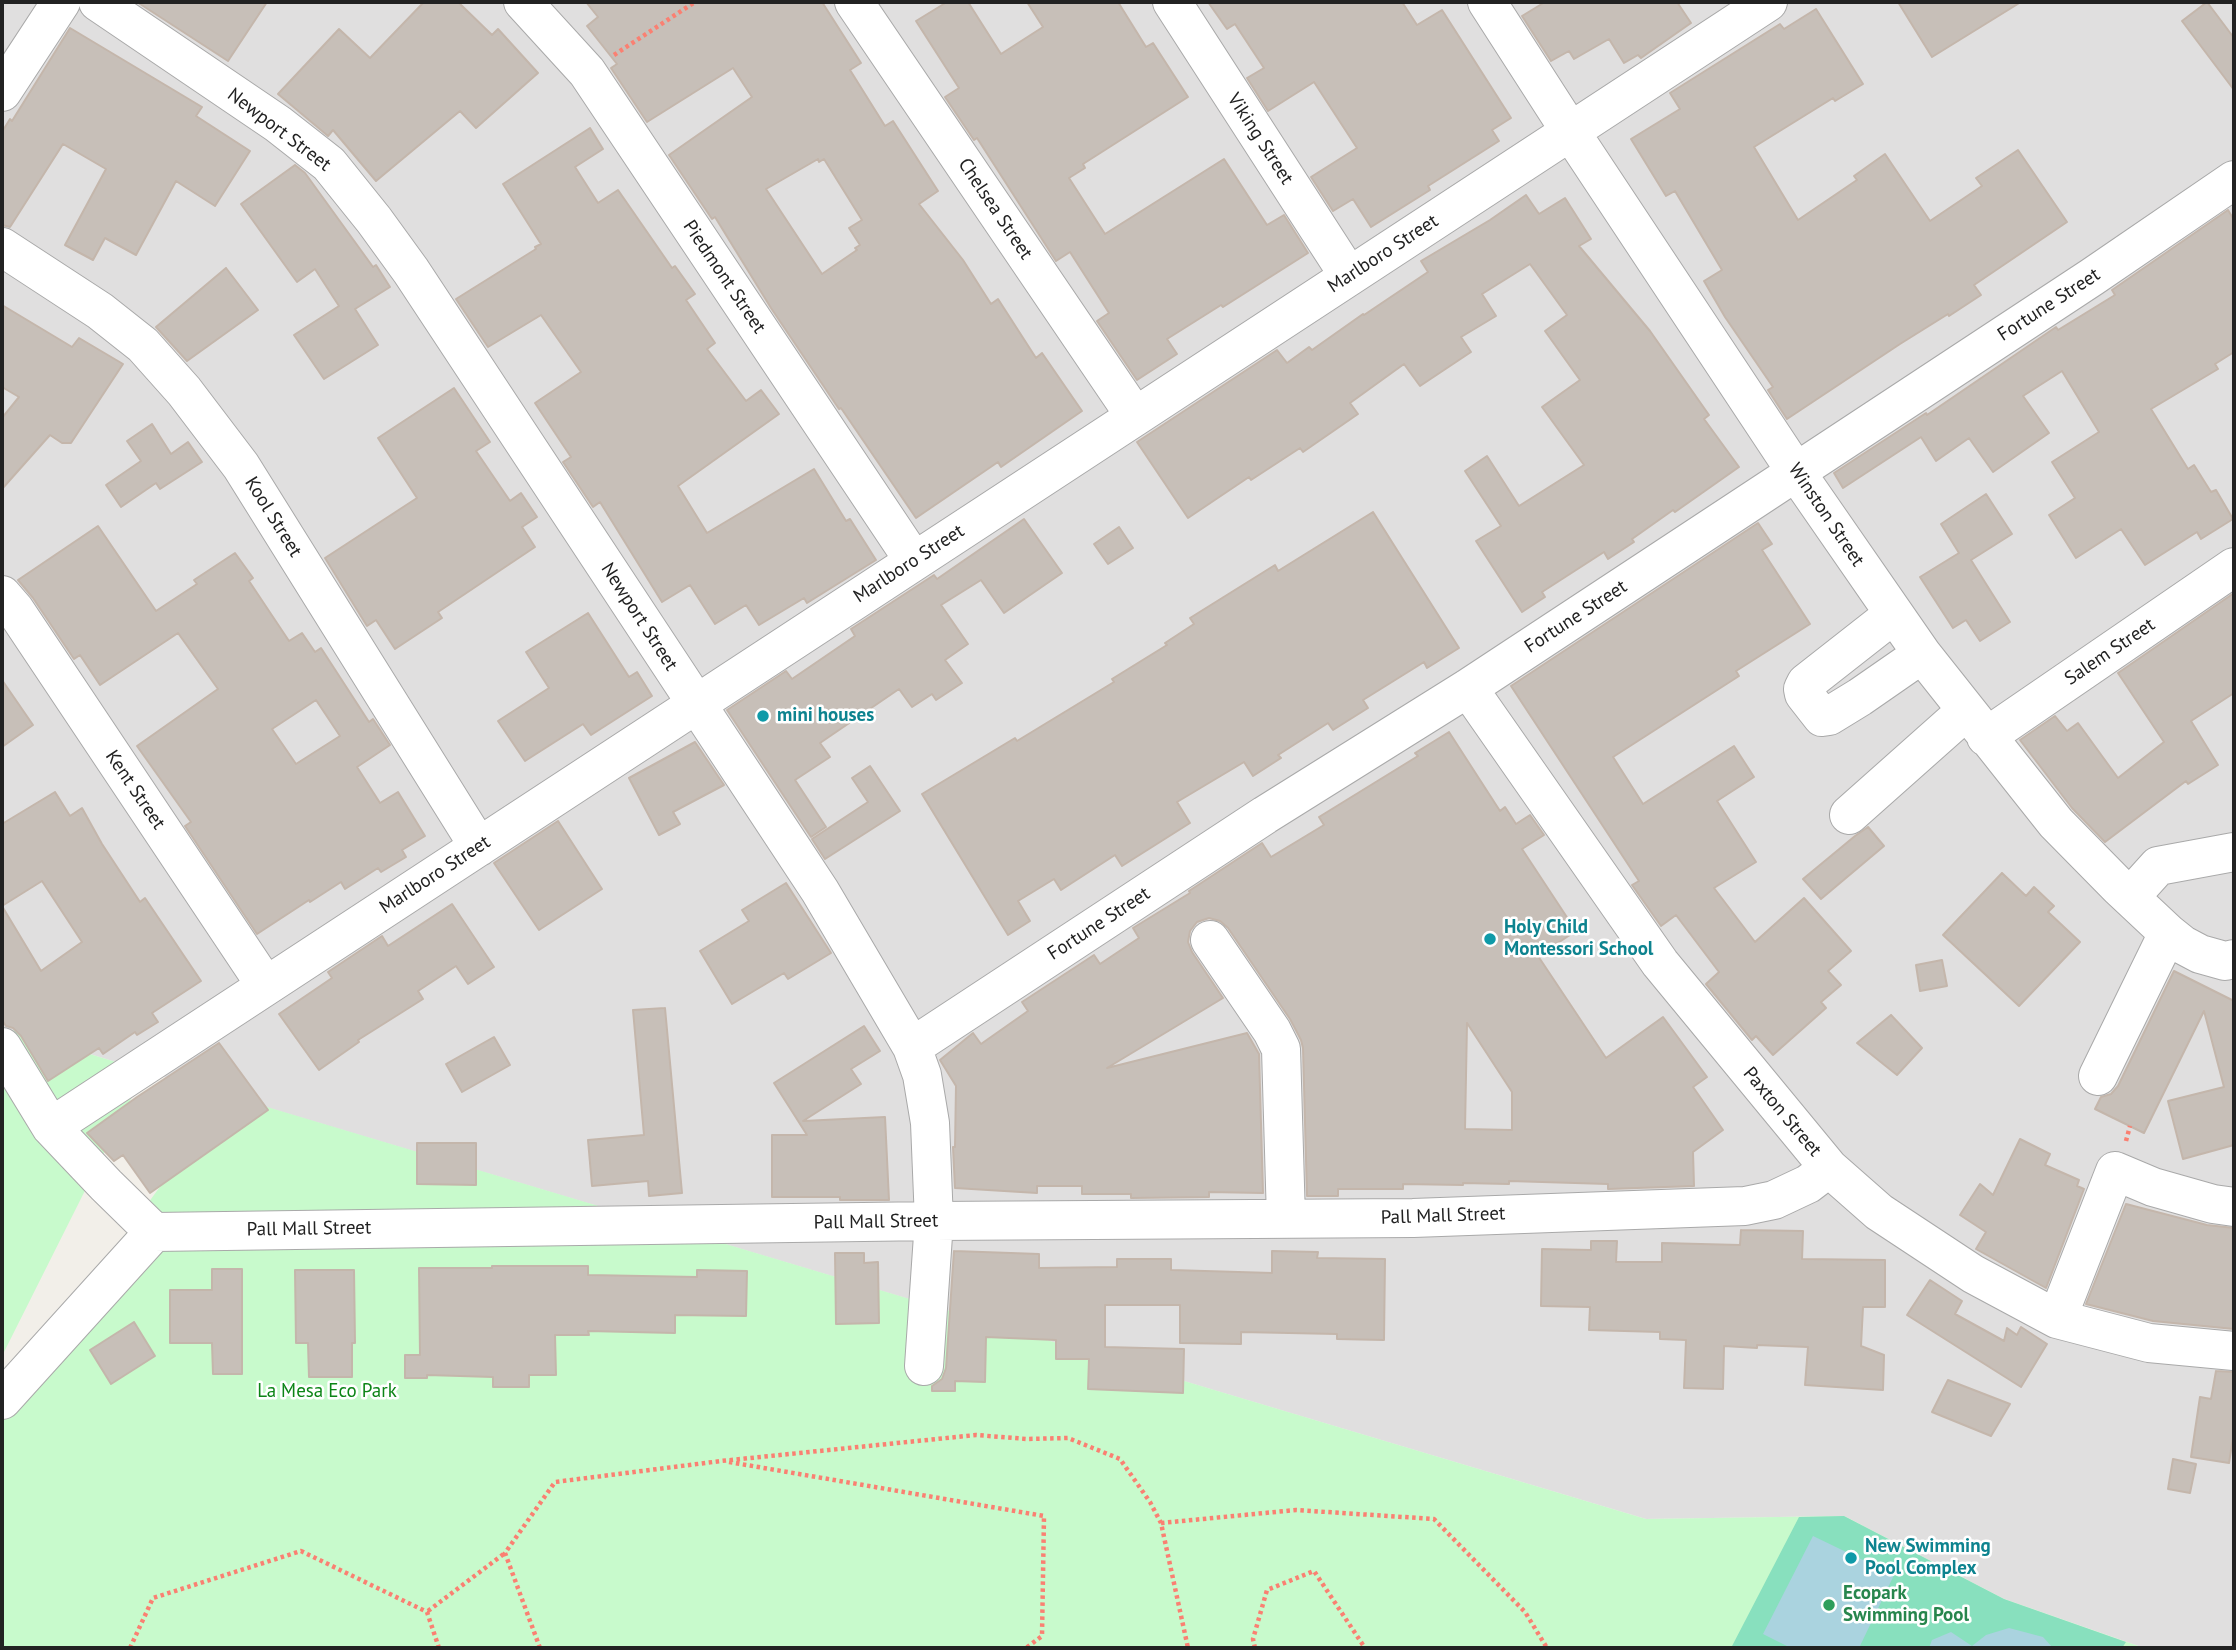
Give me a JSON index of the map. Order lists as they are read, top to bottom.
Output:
{
  "streets": {
    "street": [
      "Newport Street",
      "Viking Street",
      "Chelsea Street",
      "Marlboro Street",
      "Piedmont Street",
      "Fortune Street",
      "Winston Street",
      "Kool Street",
      "Salem Street",
      "Kent Street",
      "Paxton Street",
      "Pall Mall Street"
    ]
  },
  "crossings": [
    ["Newport Street", "Marlboro Street"],
    ["Newport Street", "Fortune Street"],
    ["Newport Street", "Pall Mall Street"],
    ["Viking Street", "Marlboro Street"],
    ["Chelsea Street", "Marlboro Street"],
    ["Marlboro Street", "Piedmont Street"],
    ["Marlboro Street", "Winston Street"],
    ["Marlboro Street", "Kool Street"],
    ["Marlboro Street", "Kent Street"],
    ["Fortune Street", "Winston Street"],
    ["Fortune Street", "Paxton Street"],
    ["Winston Street", "Salem Street"],
    ["Paxton Street", "Pall Mall Street"]
  ],
  "parks": ["La Mesa Eco Park"],
  "places": [
    "mini houses",
    "Holy Child Montessori School",
    "New Swimming Pool Complex",
    "Ecopark Swimming Pool"
  ]
}
